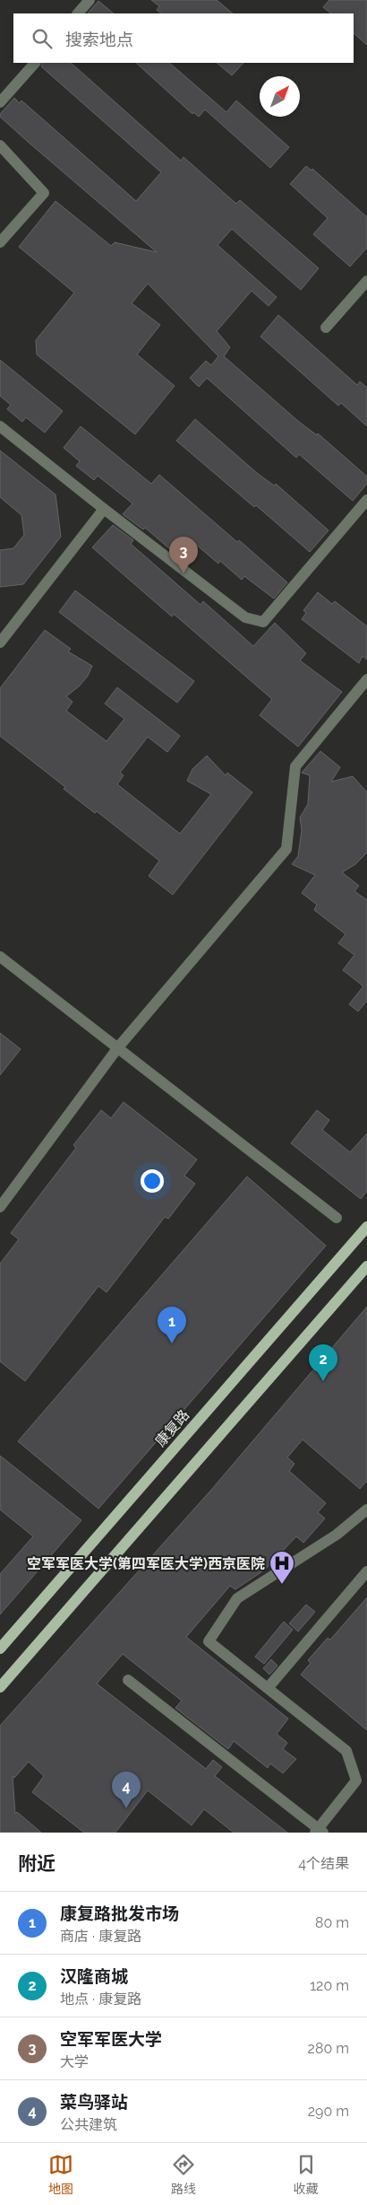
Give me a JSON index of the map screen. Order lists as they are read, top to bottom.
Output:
{
  "streets": {
    "main road": ["康复路"]
  },
  "places": {
    "hospital": ["空军军医大学(第四军医大学)西京医院"]
  },
  "north": "top right",
  "page": {
    "search": "搜索地点",
    "pins": [
      "3",
      "1",
      "2",
      "4"
    ],
    "heading": ["附近", "4个结果"],
    "list": [
      {
        "mark": "1",
        "name": "康复路批发市场",
        "note": "商店 · 康复路",
        "value": "80 m"
      },
      {
        "mark": "2",
        "name": "汉隆商城",
        "note": "地点 · 康复路",
        "value": "120 m"
      },
      {
        "mark": "3",
        "name": "空军军医大学",
        "note": "大学",
        "value": "280 m"
      },
      {
        "mark": "4",
        "name": "菜鸟驿站",
        "note": "公共建筑",
        "value": "290 m"
      }
    ],
    "nav": ["地图", "路线", "收藏"]
  }
}
